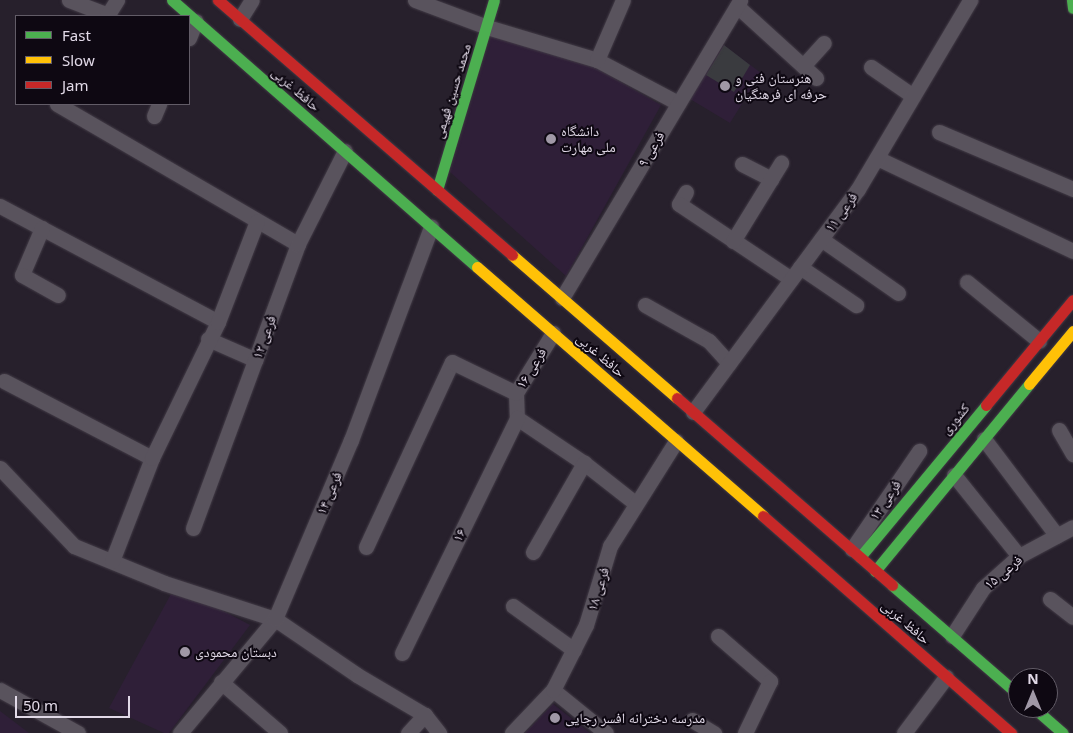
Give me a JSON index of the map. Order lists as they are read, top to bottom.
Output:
{
  "streets": {
    "main road": ["حافظ غربی", "محمد حسین فهیمی", "کشوری"],
    "street": [
      "فرعی ۹",
      "فرعی ۱۱",
      "فرعی ۱۲",
      "فرعی ۱۶",
      "فرعی ۱۴",
      "فرعی ۱۳",
      "۱۶",
      "فرعی ۱۵",
      "فرعی ۱۸"
    ]
  },
  "crossings": [
    ["حافظ غربی", "محمد حسین فهیمی"],
    ["حافظ غربی", "فرعی ۹"],
    ["حافظ غربی", "فرعی ۱۱"],
    ["حافظ غربی", "فرعی ۱۲"],
    ["حافظ غربی", "فرعی ۱۶"],
    ["حافظ غربی", "کشوری"],
    ["حافظ غربی", "فرعی ۱۴"],
    ["حافظ غربی", "فرعی ۱۳"],
    ["حافظ غربی", "فرعی ۱۵"],
    ["حافظ غربی", "فرعی ۱۸"],
    ["فرعی ۱۶", "۱۶"],
    ["کشوری", "فرعی ۱۳"]
  ],
  "places": [
    "هنرستان فنی و حرفه ای فرهنگیان",
    "دانشگاه ملی مهارت",
    "دبستان محمودی",
    "مدرسه دخترانه افسر رجایی"
  ],
  "legend": ["Fast", "Slow", "Jam"],
  "scale_bar": "50 m",
  "north": "top"
}
